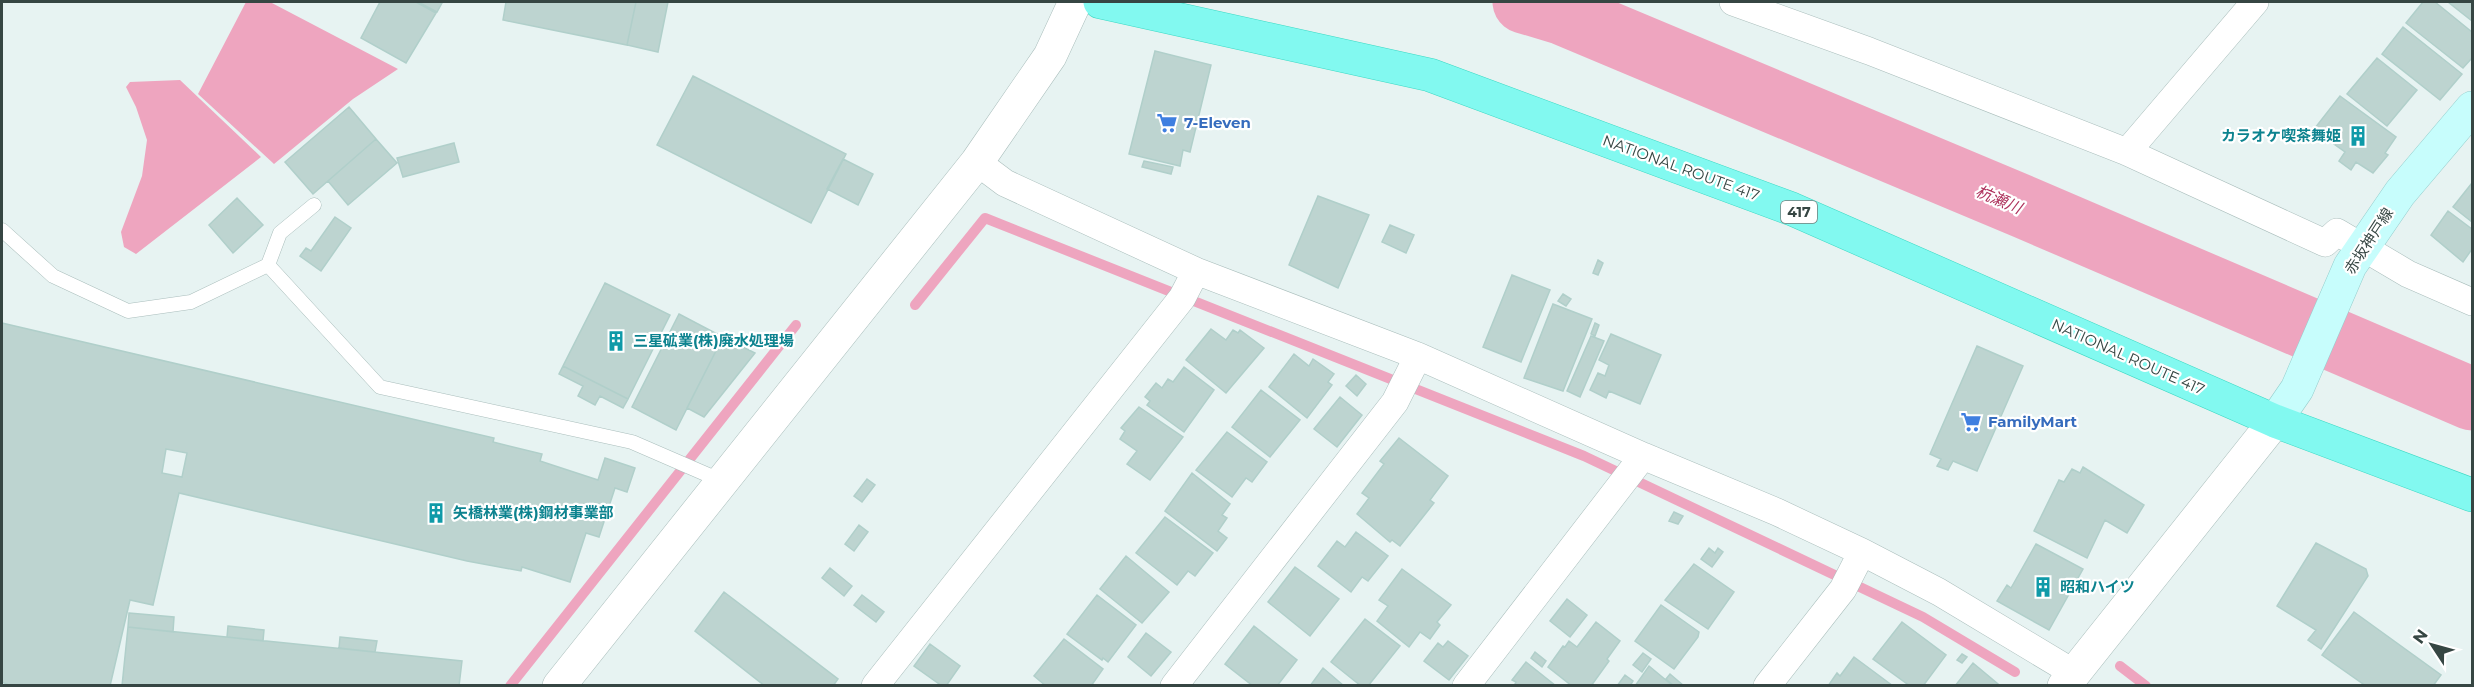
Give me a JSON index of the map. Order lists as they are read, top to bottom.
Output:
{
  "streets": {
    "highway": ["NATIONAL ROUTE 417", "417"],
    "main road": ["赤坂神戸線"]
  },
  "crossings": [
    ["NATIONAL ROUTE 417", "赤坂神戸線"]
  ],
  "water": ["杭瀬川"],
  "places": {
    "supermarket": ["7-Eleven", "FamilyMart"],
    "building": [
      "カラオケ喫茶舞姫",
      "三星砿業(株)廃水処理場",
      "矢橋林業(株)鋼材事業部",
      "昭和ハイツ"
    ]
  },
  "north": "top left"
}
